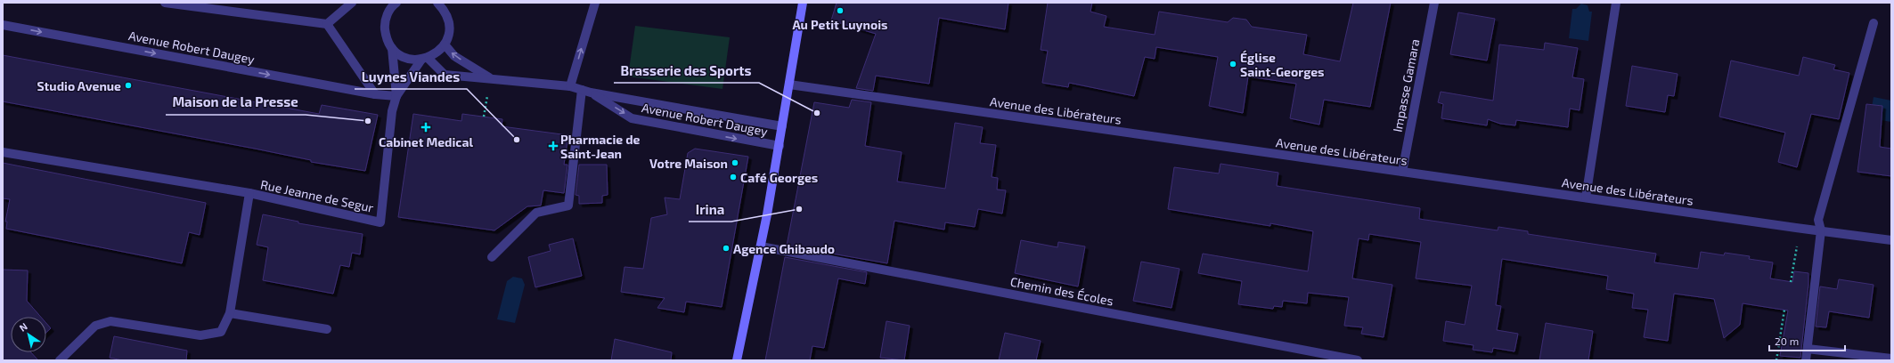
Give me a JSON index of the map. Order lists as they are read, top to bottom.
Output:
{
  "streets": {
    "street": [
      "Avenue Robert Daugey",
      "Impasse Gamara",
      "Avenue des Libérateurs",
      "Rue Jeanne de Segur",
      "Chemin des Écoles"
    ]
  },
  "crossings": [
    ["Avenue Robert Daugey", "Rue Jeanne de Segur"],
    ["Impasse Gamara", "Avenue des Libérateurs"]
  ],
  "places": {
    "other": [
      "Au Petit Luynois",
      "Église Saint-Georges",
      "Studio Avenue",
      "Brasserie des Sports",
      "Maison de la Presse",
      "Luynes Viandes",
      "Votre Maison",
      "Café Georges",
      "Irina",
      "Agence Ghibaudo"
    ],
    "health": ["Cabinet Medical", "Pharmacie de Saint-Jean"]
  },
  "scale_bar": "20 m",
  "north": "top left"
}
